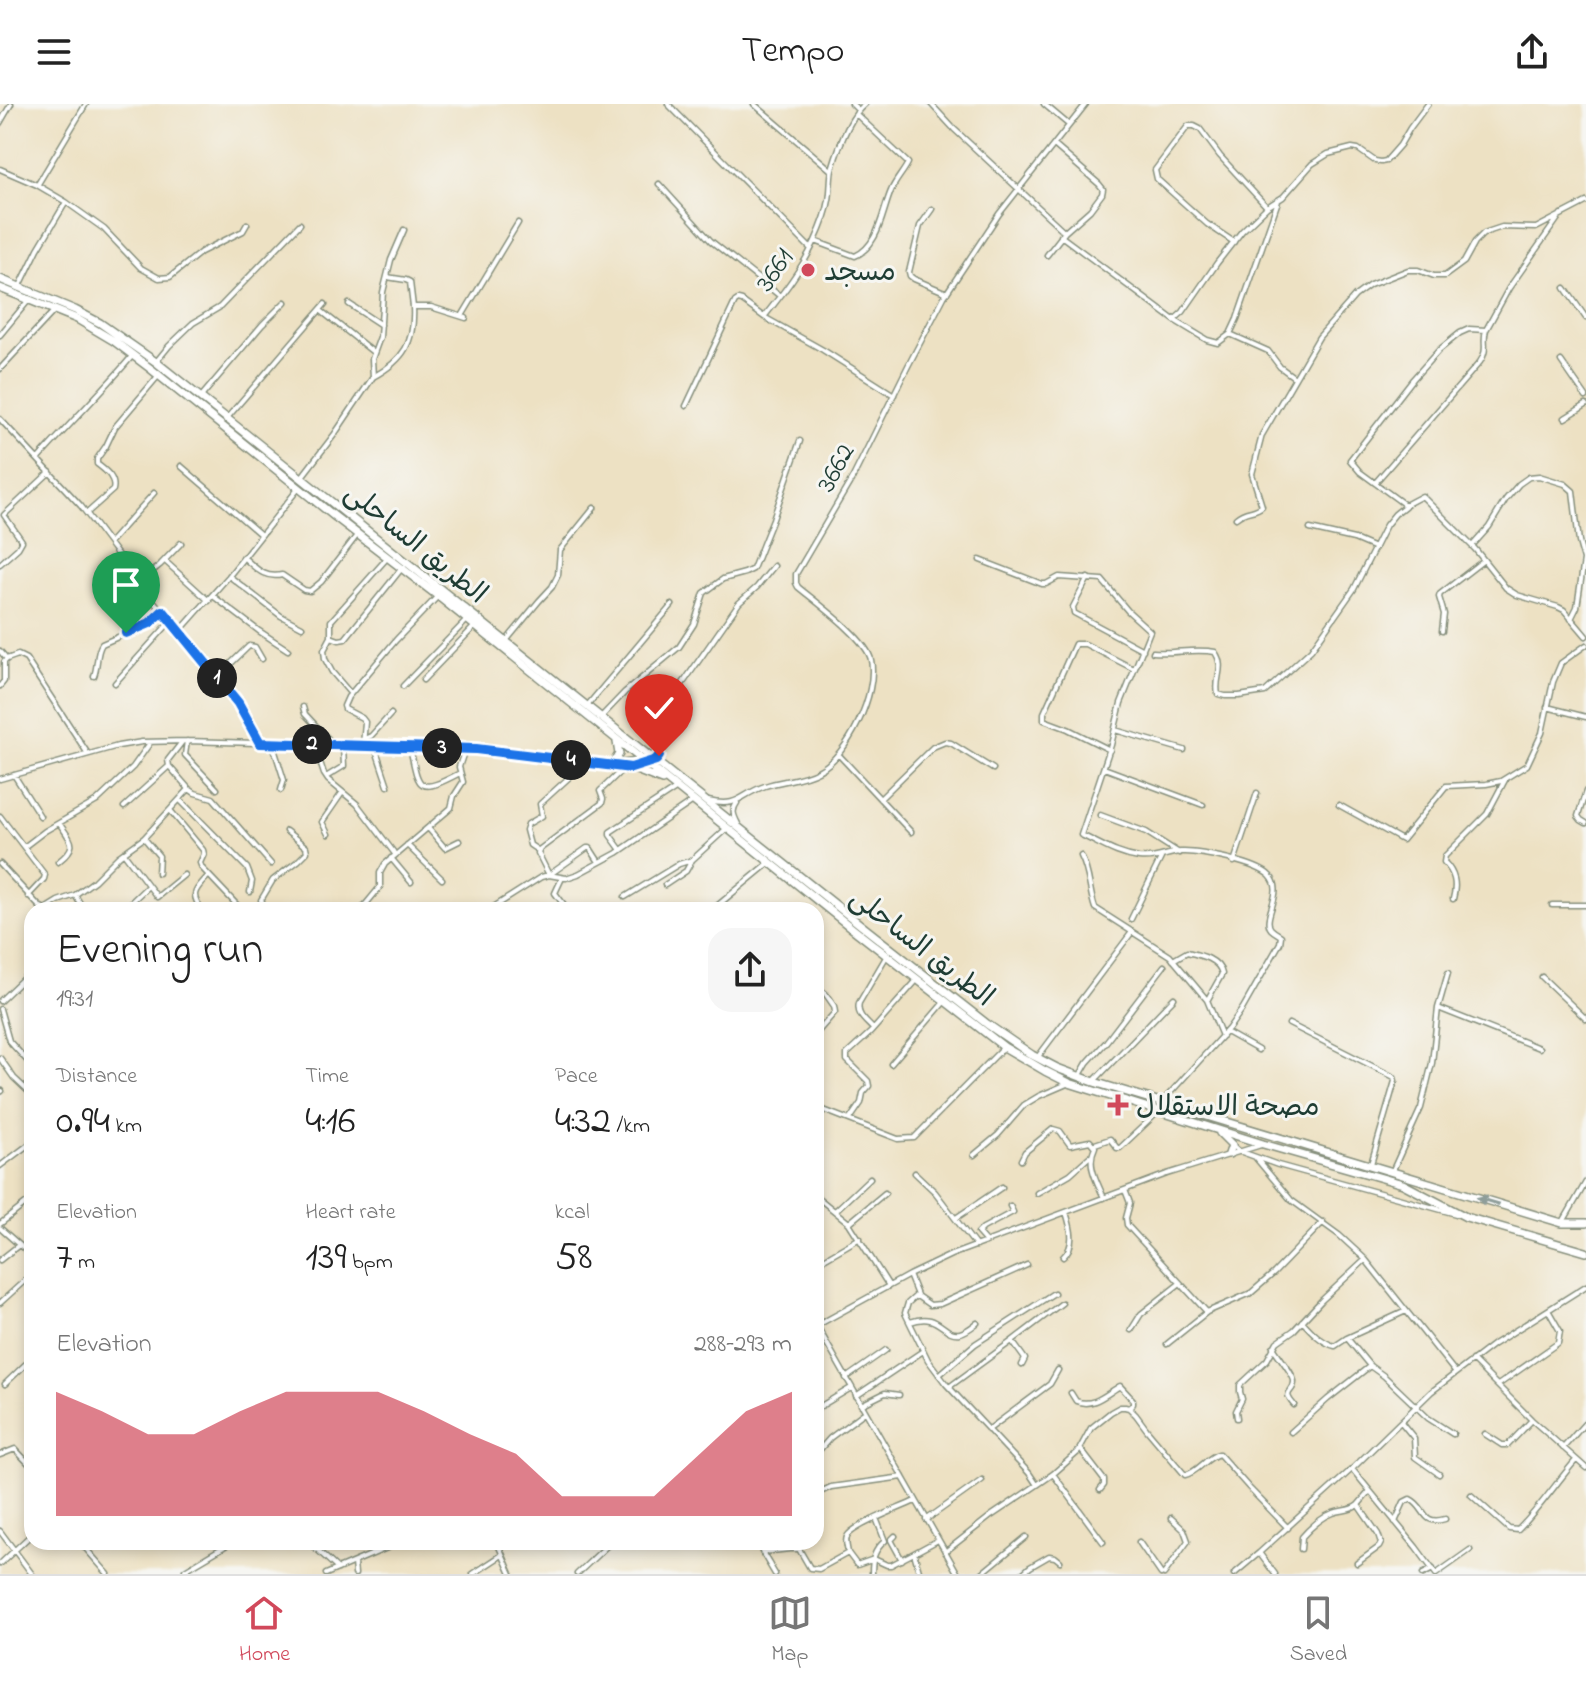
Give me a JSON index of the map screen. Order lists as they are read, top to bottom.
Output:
{
  "streets": {
    "highway": ["الطريق الساحلى"],
    "street": ["3661", "3662"]
  },
  "crossings": [
    ["3661", "3662"],
    ["3662", "الطريق الساحلى"]
  ],
  "places": {
    "other": ["مسجد"],
    "health": ["مصحة الاستقلال"]
  },
  "page": {
    "header": "Tempo",
    "pins": [
      "1",
      "2",
      "3",
      "4"
    ],
    "heading": ["Evening run", "19:31"],
    "stats": [
      ["Distance", "0.94 km"],
      ["Time", "4:16"],
      ["Pace", "4:32 /km"],
      ["Elevation", "7 m"],
      ["Heart rate", "139 bpm"],
      ["kcal", "58"]
    ],
    "chart": ["Elevation", "288–293 m"],
    "tabs": ["Home", "Map", "Saved"]
  }
}
